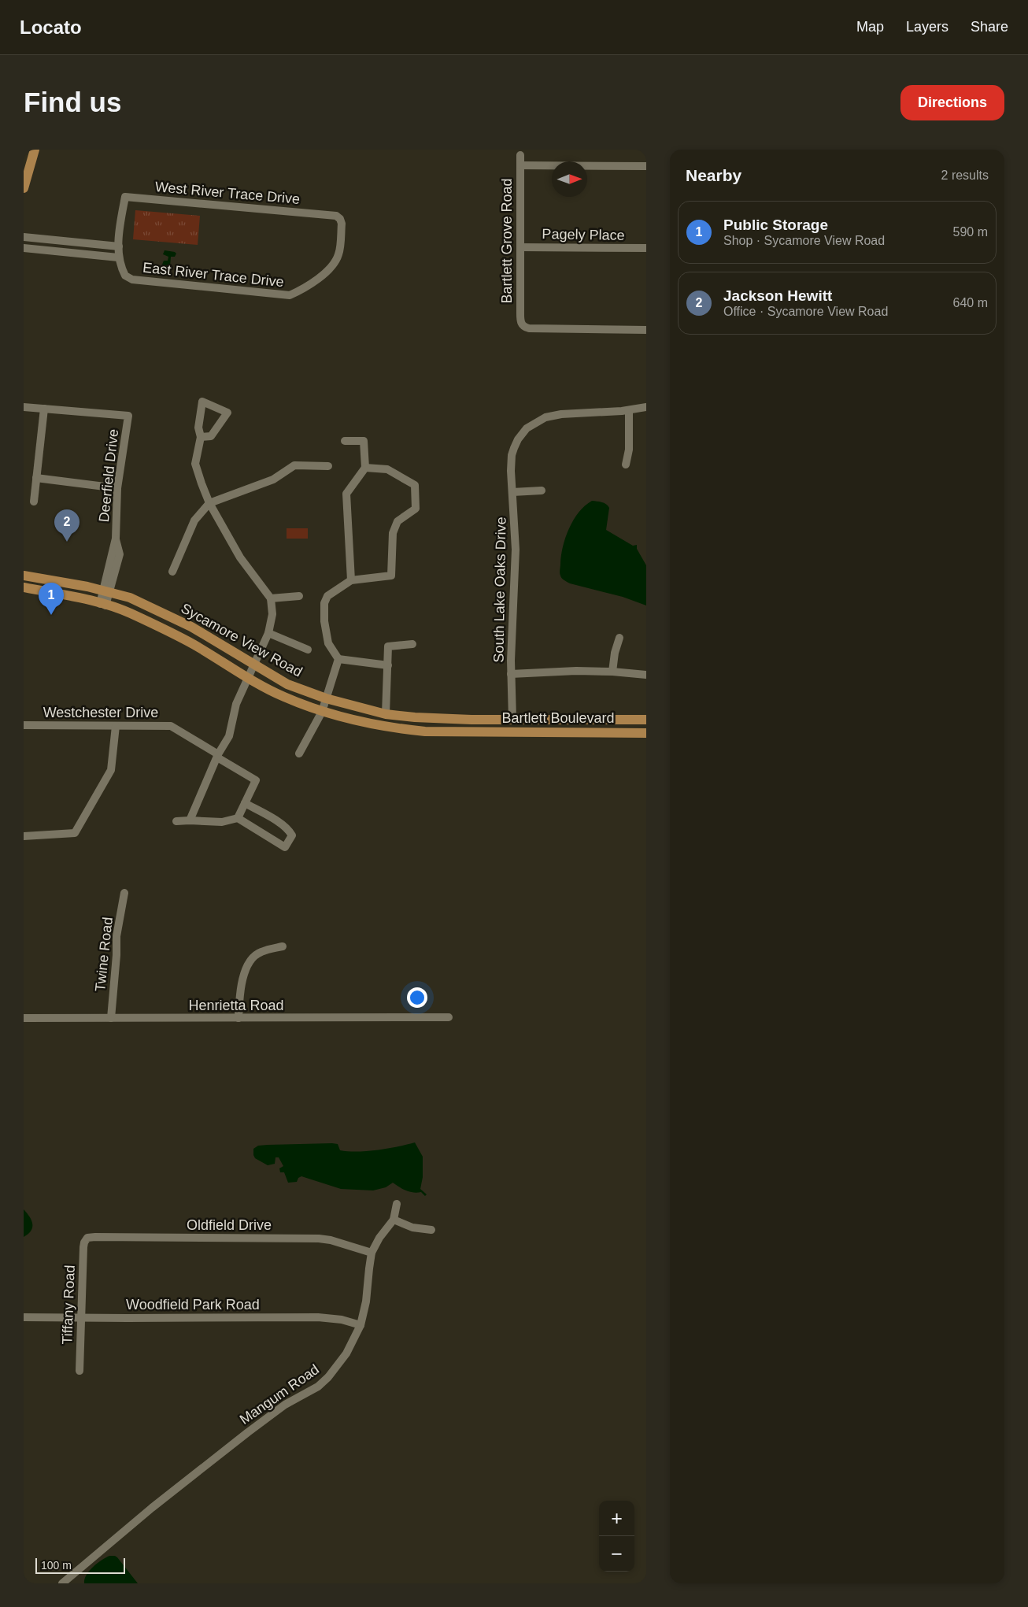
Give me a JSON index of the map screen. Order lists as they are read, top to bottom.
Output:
{
  "streets": {
    "main road": ["Sycamore View Road", "Bartlett Boulevard"],
    "street": [
      "West River Trace Drive",
      "Pagely Place",
      "Bartlett Grove Road",
      "East River Trace Drive",
      "Deerfield Drive",
      "South Lake Oaks Drive",
      "Westchester Drive",
      "Twine Road",
      "Henrietta Road",
      "Oldfield Drive",
      "Tiffany Road",
      "Woodfield Park Road",
      "Mangum Road"
    ]
  },
  "crossings": [
    ["West River Trace Drive", "East River Trace Drive"],
    ["Pagely Place", "Bartlett Grove Road"],
    ["Deerfield Drive", "Sycamore View Road"],
    ["South Lake Oaks Drive", "Bartlett Boulevard"],
    ["Sycamore View Road", "Bartlett Boulevard"],
    ["Twine Road", "Henrietta Road"],
    ["Oldfield Drive", "Tiffany Road"],
    ["Oldfield Drive", "Mangum Road"],
    ["Tiffany Road", "Woodfield Park Road"],
    ["Woodfield Park Road", "Mangum Road"]
  ],
  "scale_bar": "100 m",
  "north": "right",
  "page": {
    "header": "Locato",
    "nav": ["Map", "Layers", "Share"],
    "buttons": "Directions",
    "title": "Find us",
    "heading": ["Nearby", "2 results"],
    "list": [
      {
        "mark": "1",
        "name": "Public Storage",
        "note": "Shop · Sycamore View Road",
        "value": "590 m"
      },
      {
        "mark": "2",
        "name": "Jackson Hewitt",
        "note": "Office · Sycamore View Road",
        "value": "640 m"
      }
    ],
    "pins": ["2", "1"],
    "map_buttons": ["+", "−"],
    "scale": "100 m"
  }
}
